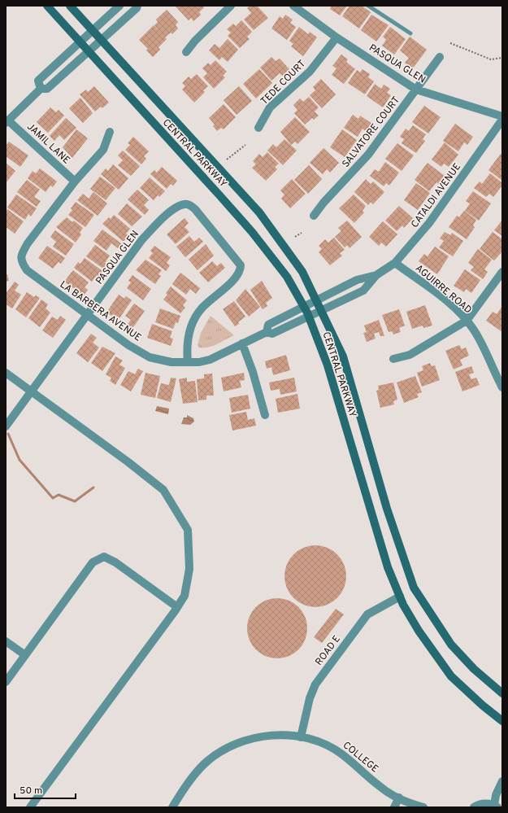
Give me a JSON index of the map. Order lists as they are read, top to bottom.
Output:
{
  "streets": {
    "main road": ["CENTRAL PARKWAY"],
    "street": [
      "PASQUA GLEN",
      "TEDE COURT",
      "SALVATORE COURT",
      "JAMIL LANE",
      "CATALDI AVENUE",
      "AGUIRRE ROAD",
      "LA BARBERA AVENUE",
      "ROAD E",
      "COLLEGE"
    ]
  },
  "crossings": [
    ["PASQUA GLEN", "TEDE COURT"],
    ["PASQUA GLEN", "SALVATORE COURT"],
    ["PASQUA GLEN", "LA BARBERA AVENUE"],
    ["JAMIL LANE", "LA BARBERA AVENUE"],
    ["CENTRAL PARKWAY", "CATALDI AVENUE"],
    ["CENTRAL PARKWAY", "LA BARBERA AVENUE"],
    ["CENTRAL PARKWAY", "ROAD E"],
    ["CATALDI AVENUE", "AGUIRRE ROAD"],
    ["CATALDI AVENUE", "LA BARBERA AVENUE"],
    ["ROAD E", "COLLEGE"]
  ],
  "scale_bar": "50 m"
}
